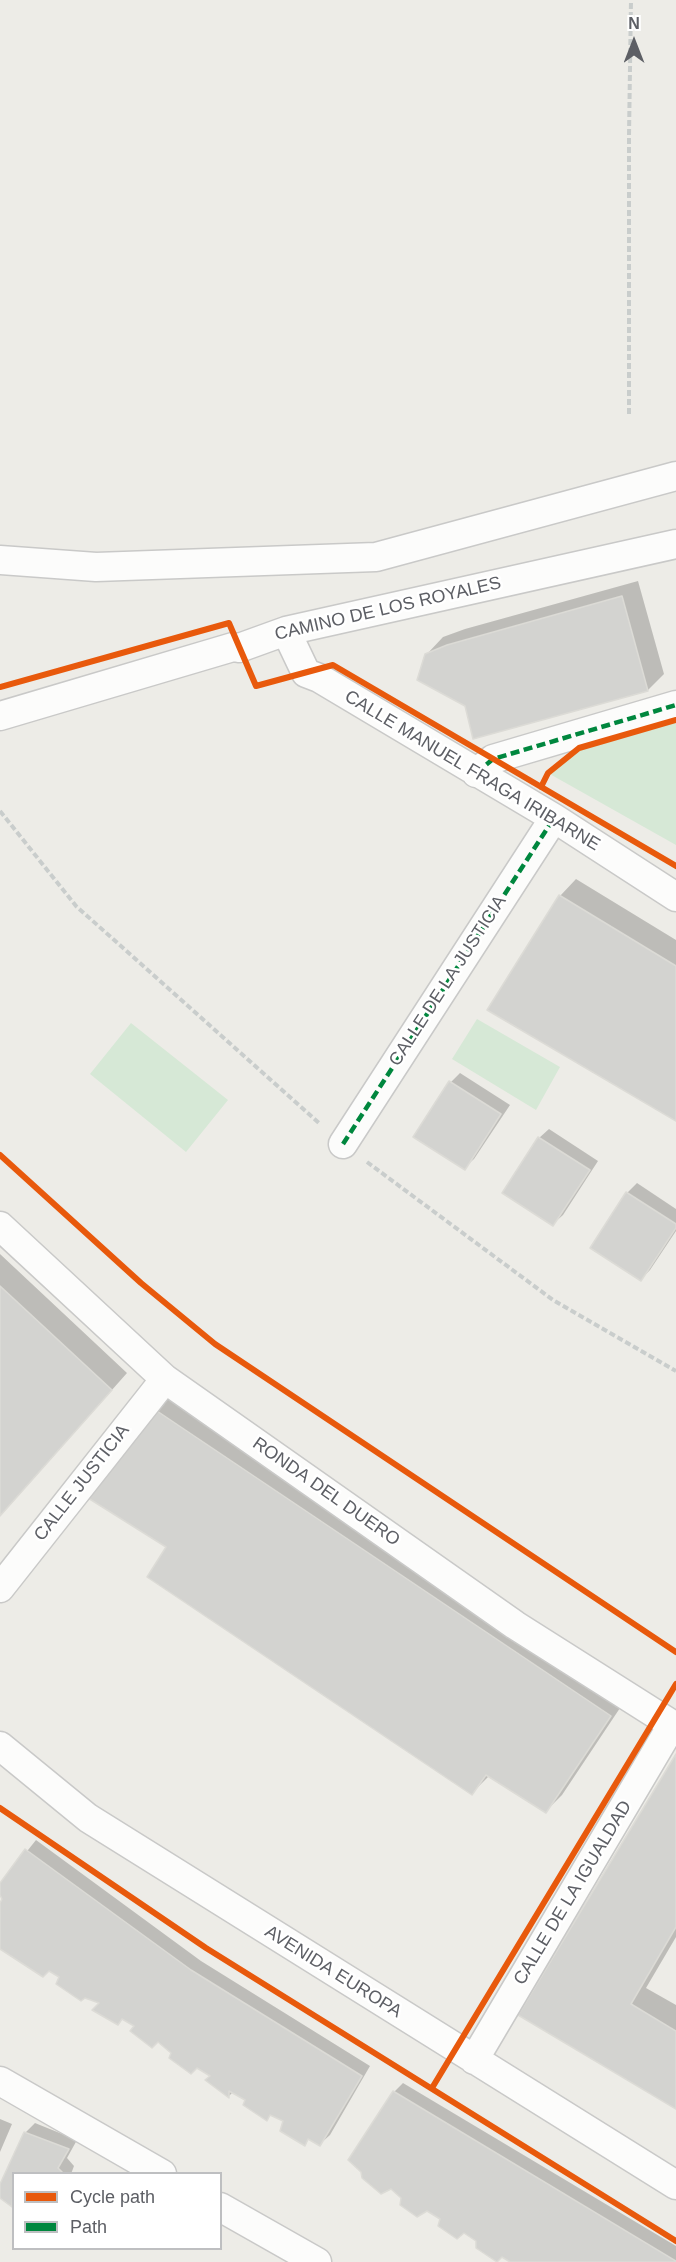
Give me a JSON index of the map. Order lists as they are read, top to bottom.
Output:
{
  "streets": {
    "street": [
      "CAMINO DE LOS ROYALES",
      "CALLE MANUEL FRAGA IRIBARNE",
      "CALLE DE LA JUSTICIA",
      "CALLE JUSTICIA",
      "RONDA DEL DUERO",
      "CALLE DE LA IGUALDAD",
      "AVENIDA EUROPA"
    ]
  },
  "crossings": [
    ["CAMINO DE LOS ROYALES", "CALLE MANUEL FRAGA IRIBARNE"],
    ["CALLE MANUEL FRAGA IRIBARNE", "CALLE DE LA JUSTICIA"],
    ["CALLE JUSTICIA", "RONDA DEL DUERO"],
    ["RONDA DEL DUERO", "CALLE DE LA IGUALDAD"],
    ["CALLE DE LA IGUALDAD", "AVENIDA EUROPA"]
  ],
  "legend": ["Cycle path", "Path"],
  "north": "top"
}
